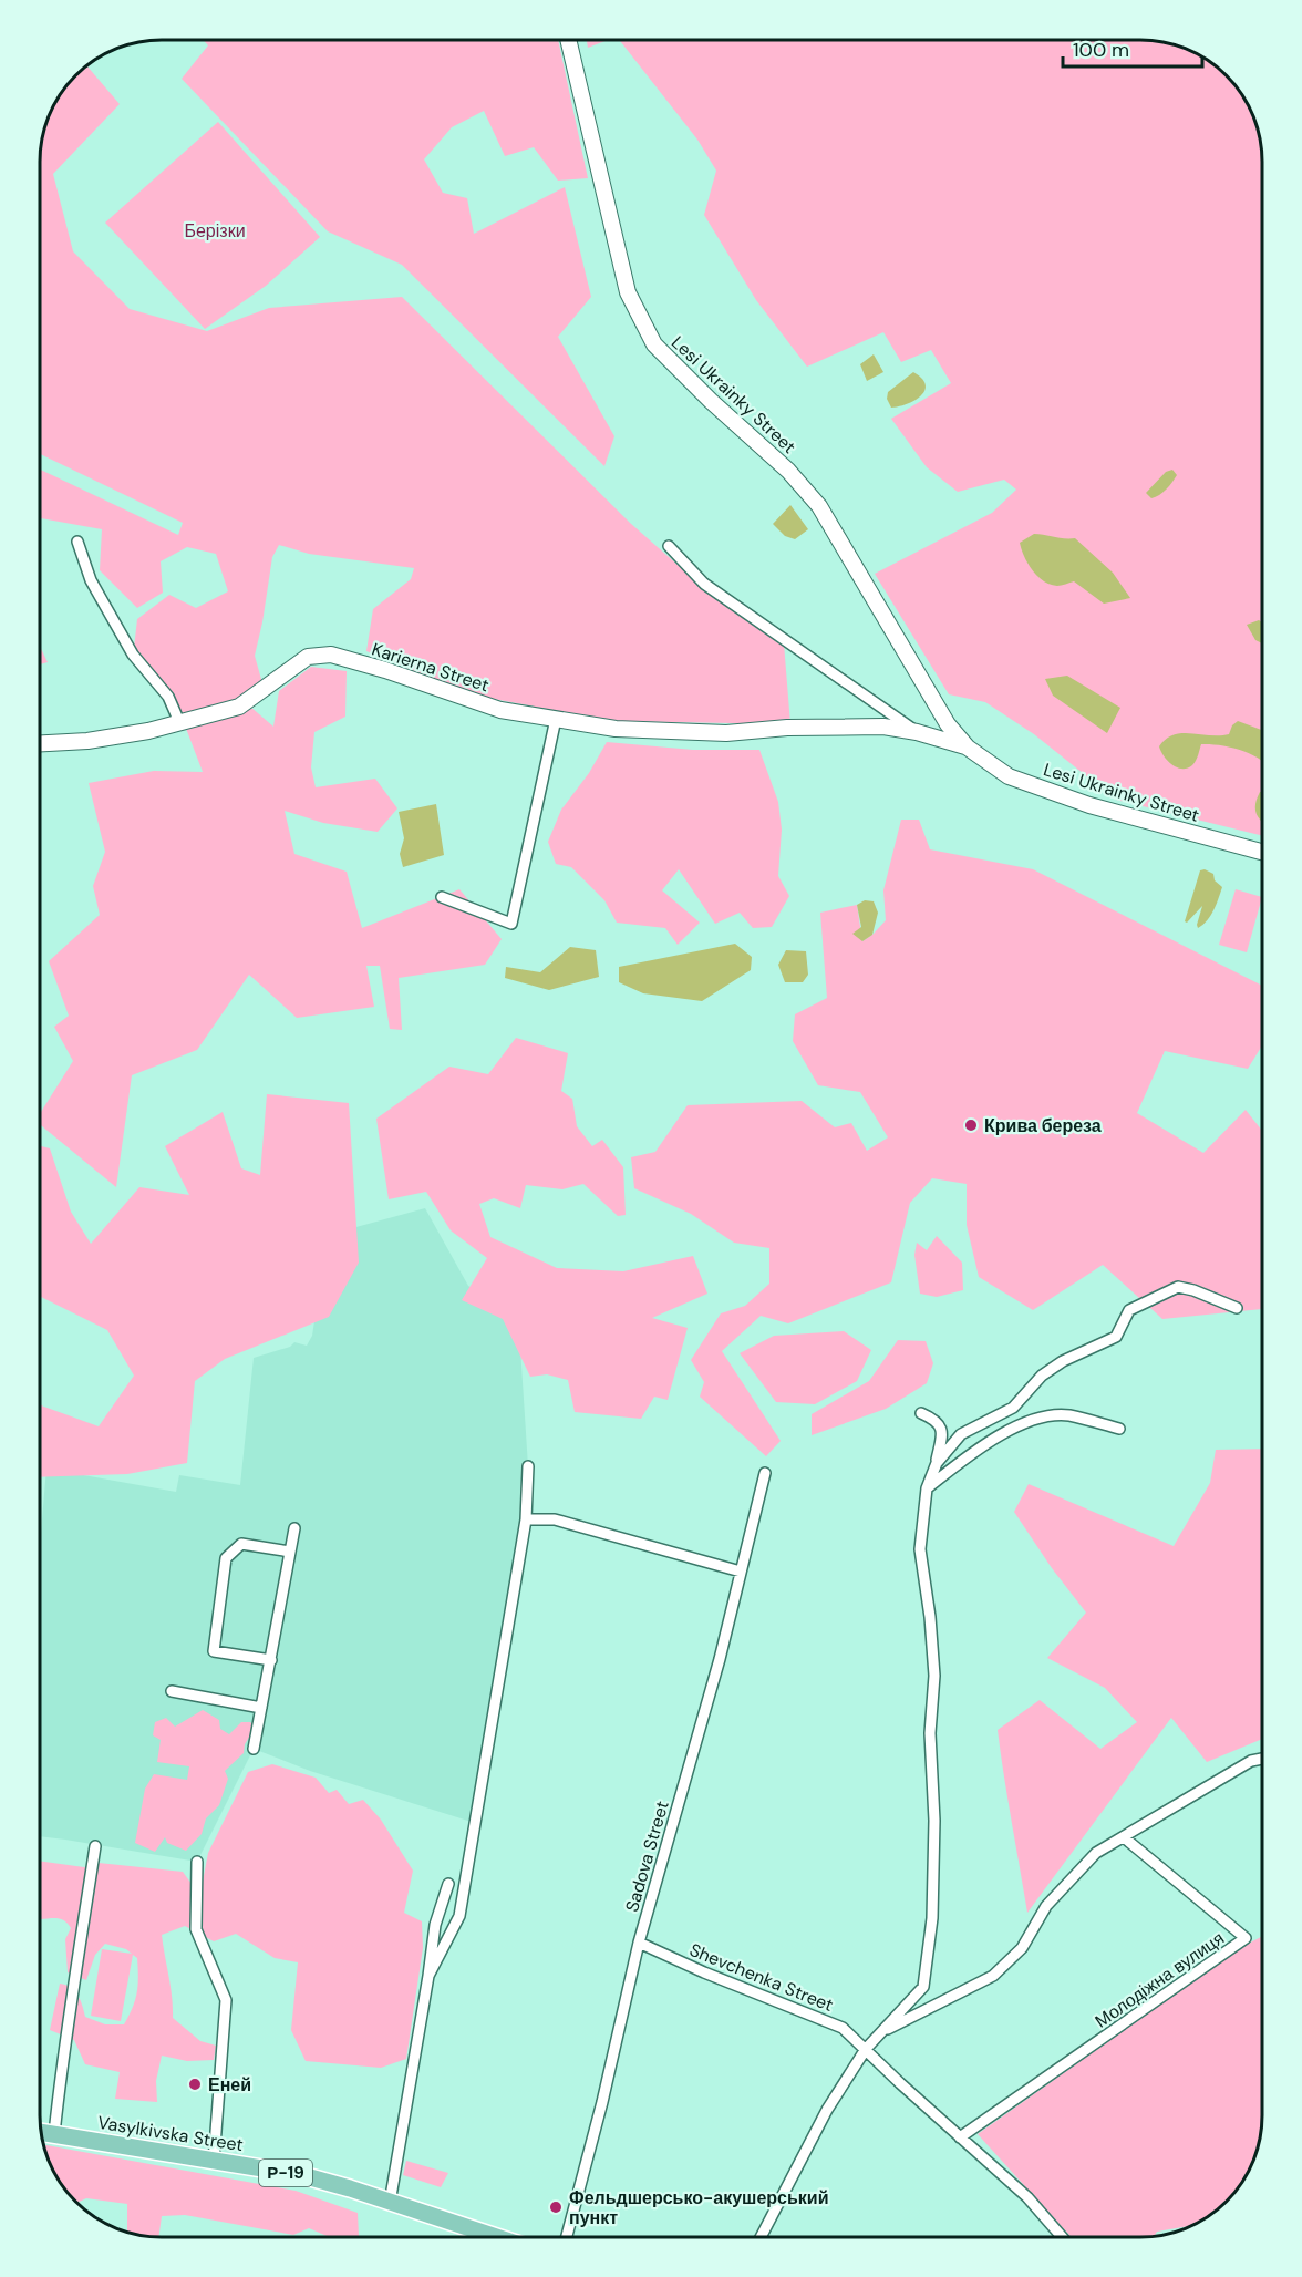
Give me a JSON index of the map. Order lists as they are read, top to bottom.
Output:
{
  "streets": {
    "main road": ["Vasylkivska Street", "Р-19"],
    "street": [
      "Lesi Ukrainky Street",
      "Karierna Street",
      "Sadova Street",
      "Shevchenka Street",
      "Молодіжна вулиця"
    ]
  },
  "crossings": [
    ["Lesi Ukrainky Street", "Karierna Street"],
    ["Sadova Street", "Shevchenka Street"]
  ],
  "parks": ["Берізки"],
  "places": ["Крива береза", "Еней", "Фельдшерсько-акушерський пункт"],
  "scale_bar": "100 m"
}
